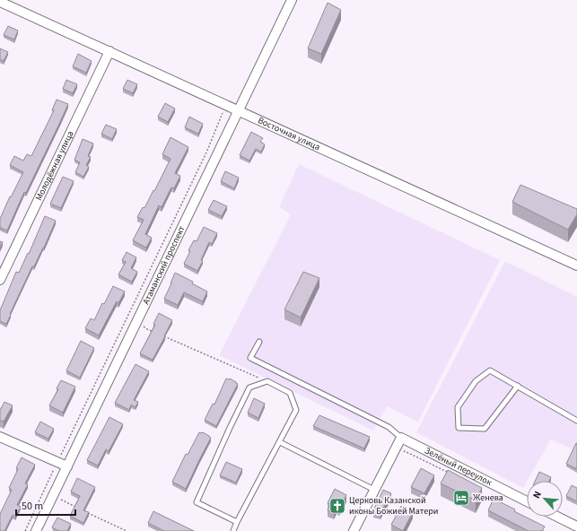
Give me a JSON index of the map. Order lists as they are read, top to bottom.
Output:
{
  "streets": {
    "street": [
      "Восточная улица",
      "Молодёжная улица",
      "Атаманский проспект",
      "Зелёный переулок"
    ]
  },
  "crossings": [
    ["Восточная улица", "Молодёжная улица"],
    ["Восточная улица", "Атаманский проспект"]
  ],
  "places": {
    "hotel": ["Женева"],
    "church": ["Церковь Казанской иконы Божией Матери"]
  },
  "scale_bar": "50 m",
  "north": "top left"
}
